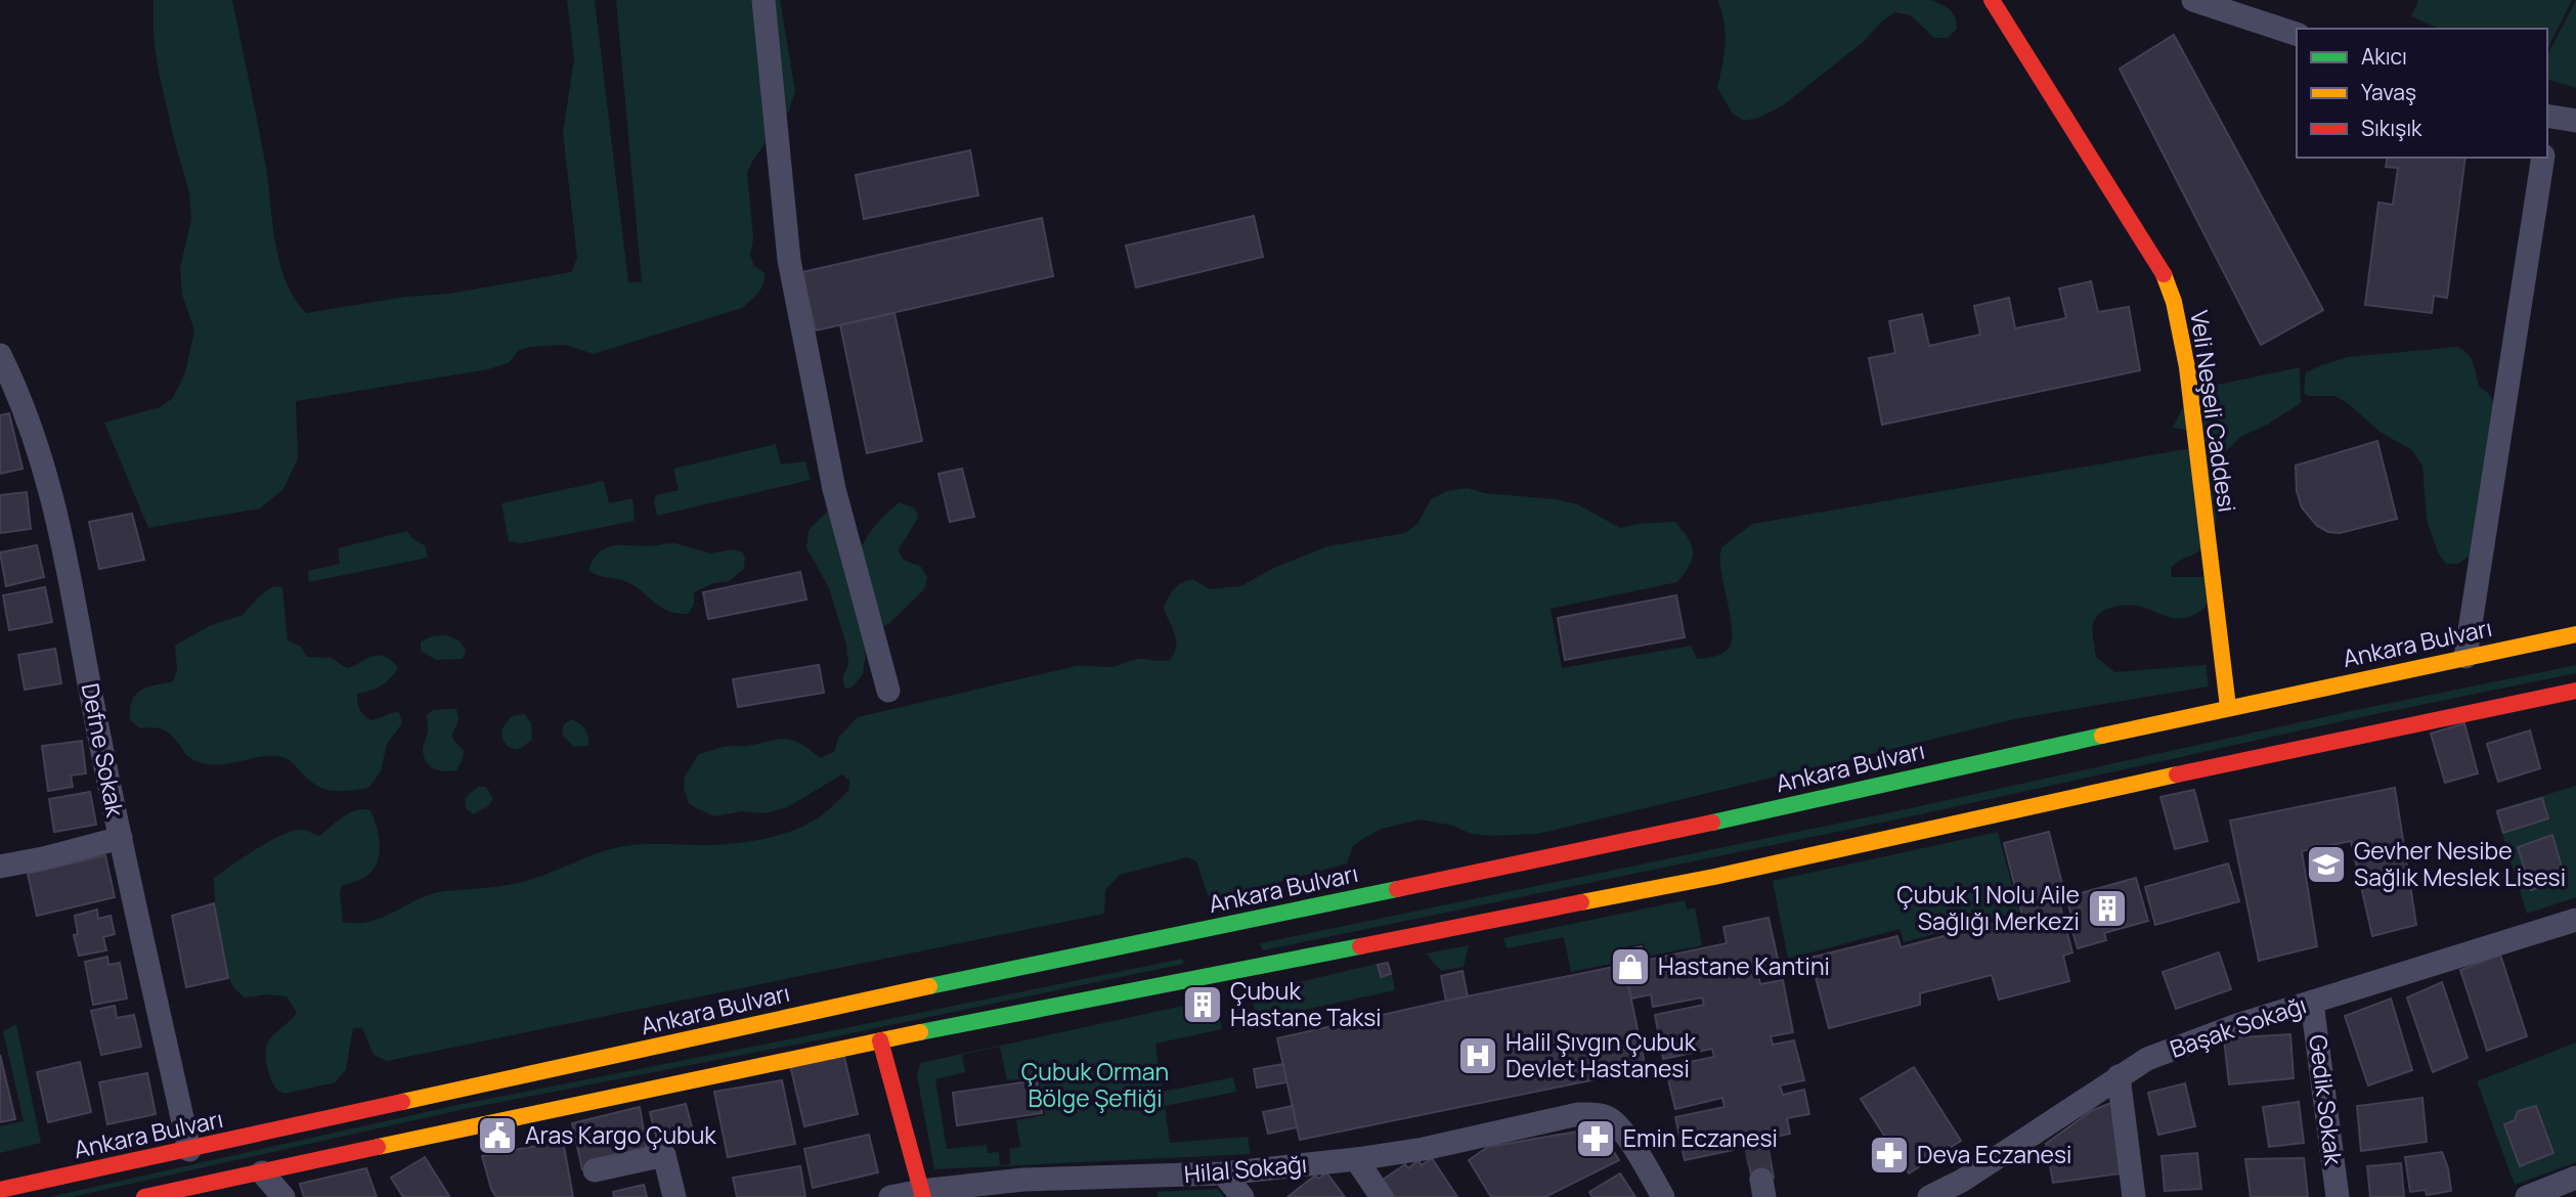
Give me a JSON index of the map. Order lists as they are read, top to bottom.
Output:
{
  "streets": {
    "main road": ["Veli Neşeli Caddesi", "Ankara Bulvarı"],
    "street": [
      "Defne Sokak",
      "Başak Sokağı",
      "Gedik Sokak",
      "Hilal Sokağı"
    ]
  },
  "crossings": [
    ["Veli Neşeli Caddesi", "Ankara Bulvarı"],
    ["Ankara Bulvarı", "Defne Sokak"],
    ["Başak Sokağı", "Gedik Sokak"]
  ],
  "parks": ["Çubuk Orman Bölge Şefliği"],
  "places": {
    "school or university": ["Gevher Nesibe Sağlık Meslek Lisesi"],
    "building": ["Çubuk 1 Nolu Aile Sağlığı Merkezi", "Çubuk Hastane Taksi"],
    "shop": ["Hastane Kantini"],
    "hospital": ["Halil Şıvgın Çubuk Devlet Hastanesi"],
    "public building": ["Aras Kargo Çubuk"],
    "pharmacy": ["Emin Eczanesi", "Deva Eczanesi"]
  },
  "legend": ["Akıcı", "Yavaş", "Sıkışık"]
}
